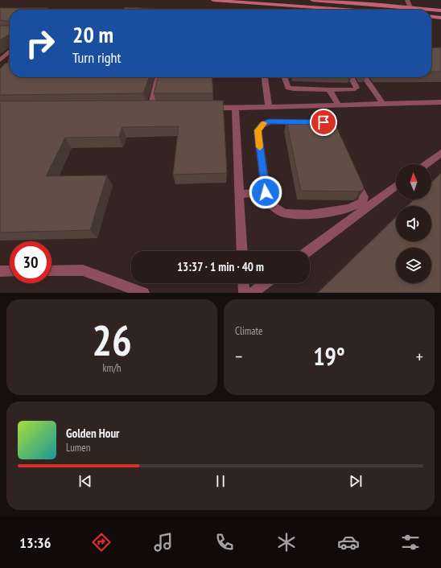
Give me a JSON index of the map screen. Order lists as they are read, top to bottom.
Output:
{
  "north": "top",
  "page": {
    "turn": ["20 m", "Turn right"],
    "limit": "30",
    "trip": "13:37 · 1 min · 40 m",
    "tile": [
      ["26", "km/h"],
      "Climate"
    ],
    "heat": ["−", "19°", "+"],
    "song": ["Golden Hour", "Lumen"],
    "tabs": "13:36"
  }
}
